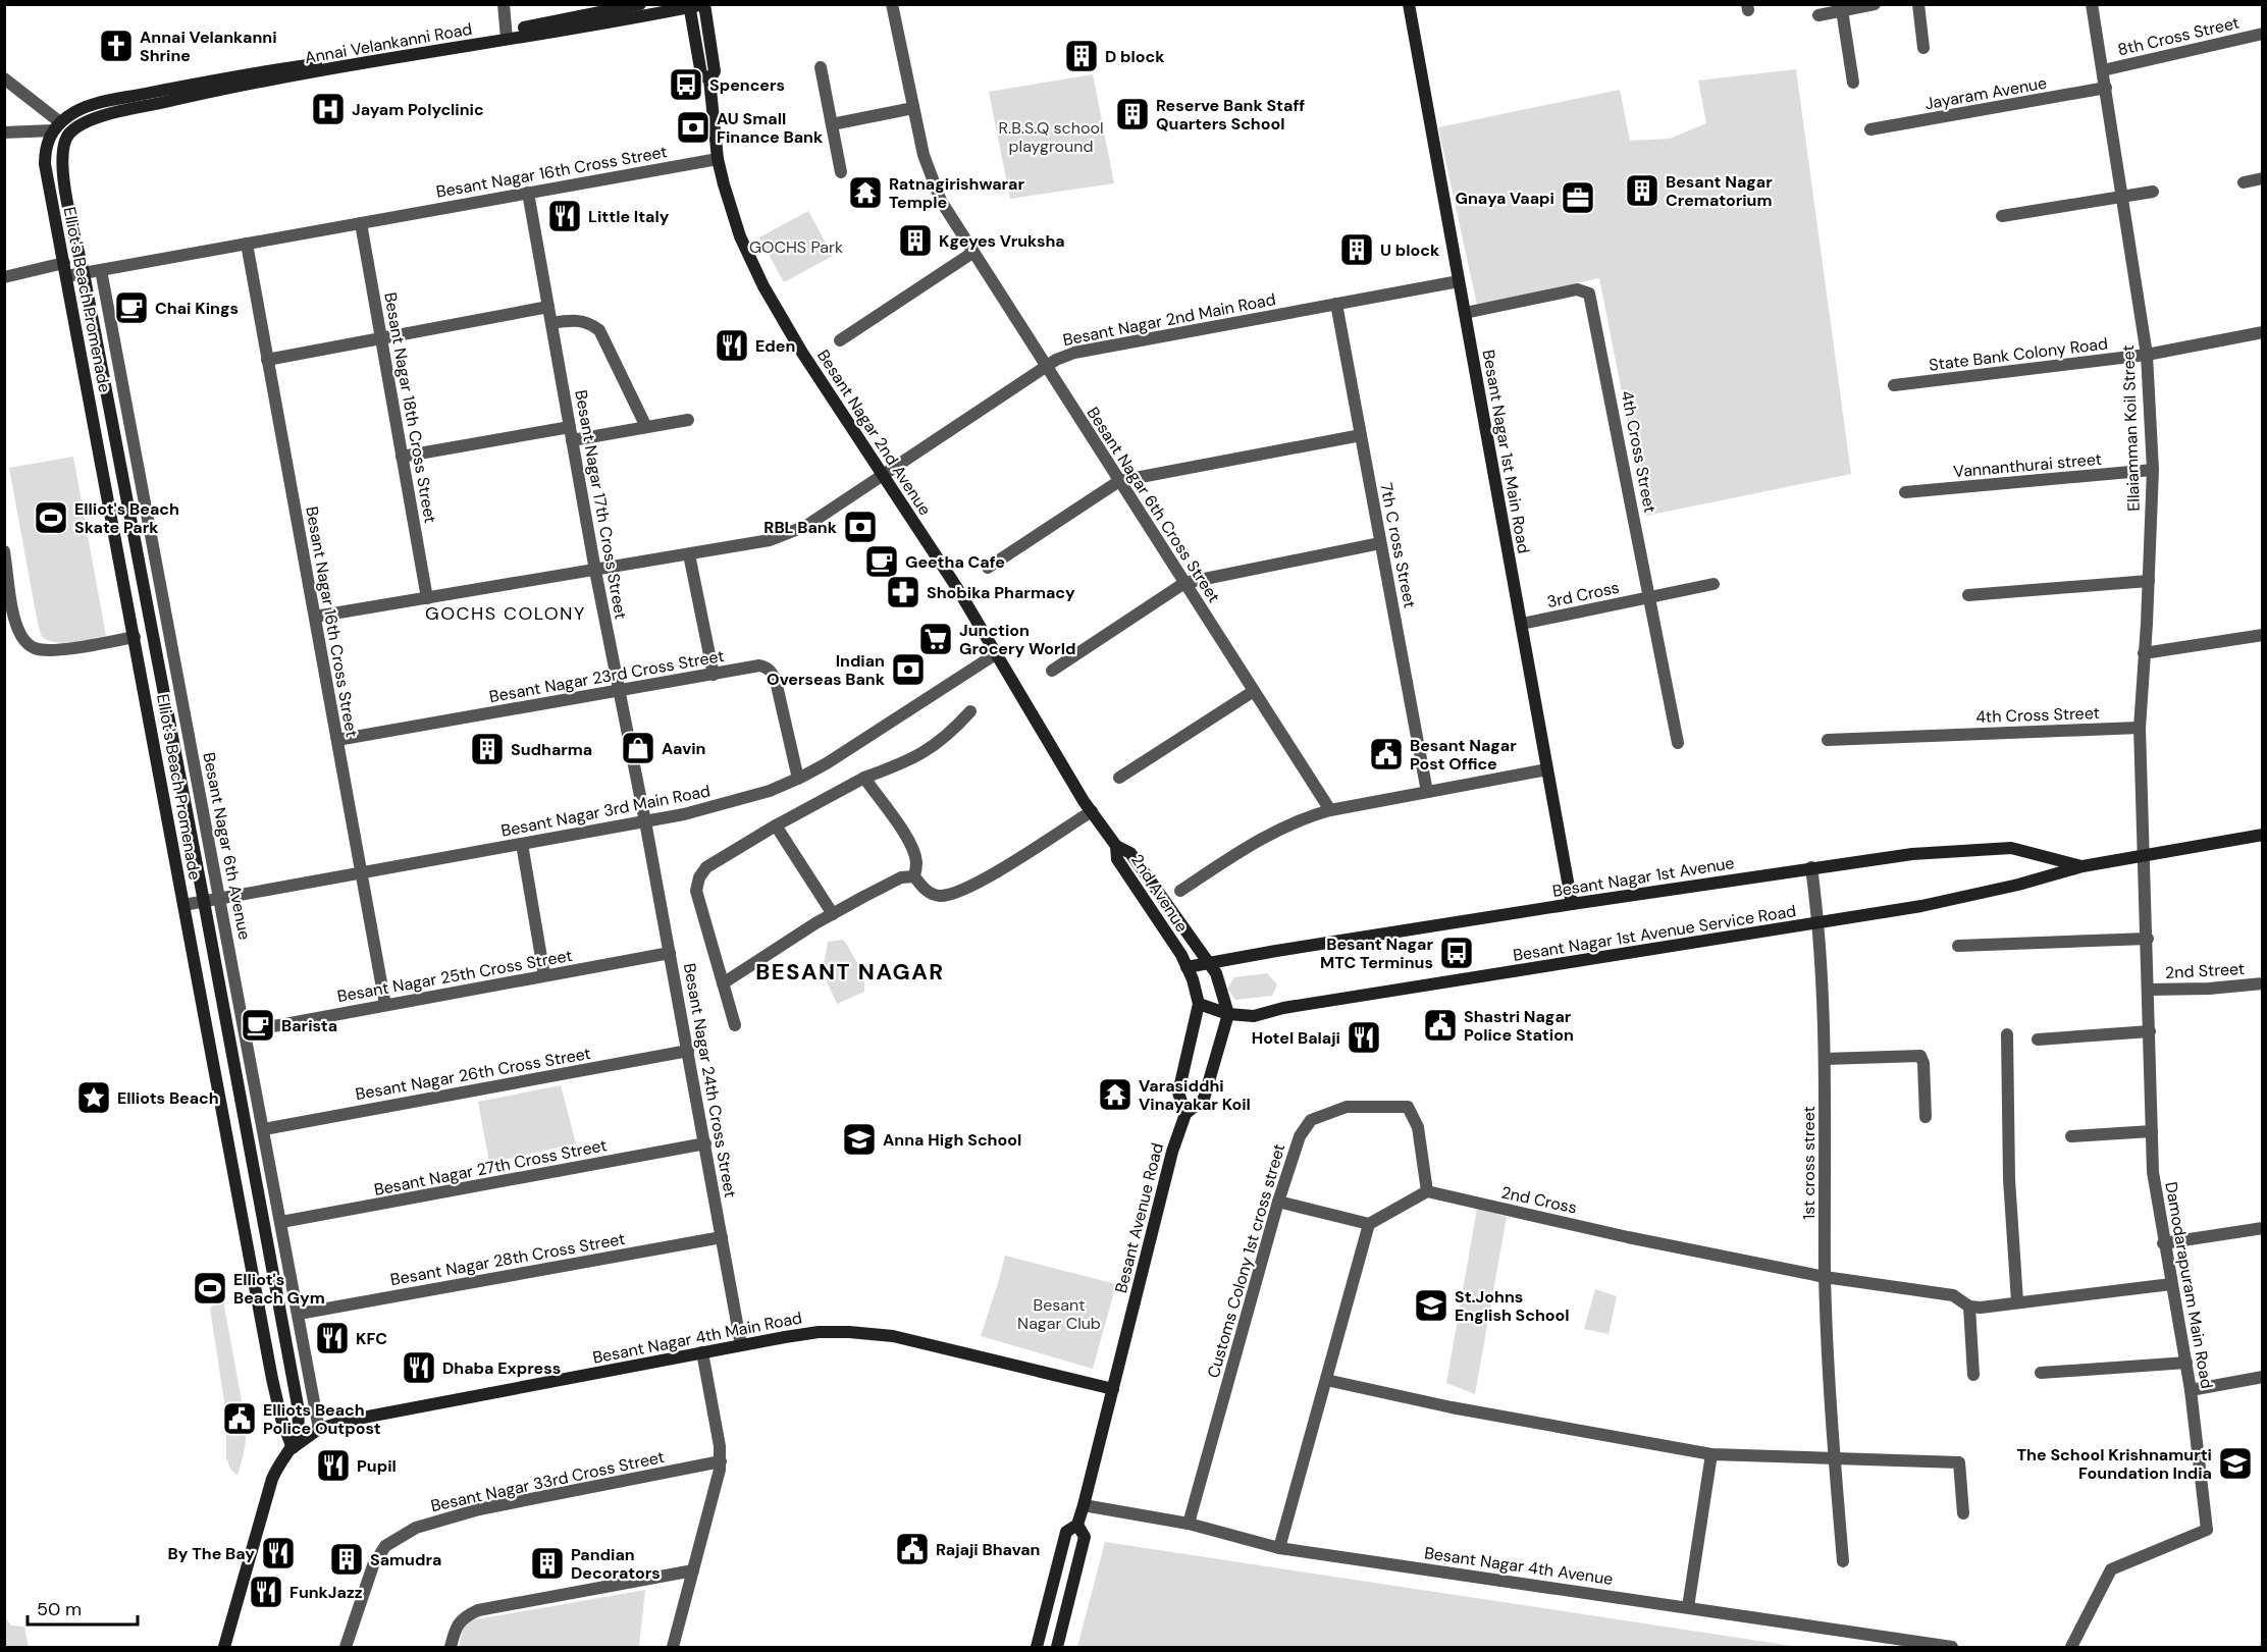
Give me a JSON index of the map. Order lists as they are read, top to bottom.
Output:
{
  "streets": {
    "street": [
      "8th Cross Street",
      "Annai Velankanni Road",
      "Jayaram Avenue",
      "Besant Nagar 16th Cross Street",
      "Elliot's Beach Promenade",
      "Besant Nagar 2nd Main Road",
      "State Bank Colony Road",
      "Besant Nagar 18th Cross Street",
      "Ellaiamman Koil Street",
      "Besant Nagar 2nd Avenue",
      "Besant Nagar 1st Main Road",
      "4th Cross Street",
      "Vannanthurai street",
      "Besant Nagar 17th Cross Street",
      "Besant Nagar 6th Cross Street",
      "7th C ross Street",
      "3rd Cross",
      "Besant Nagar 23rd Cross Street",
      "Besant Nagar 3rd Main Road",
      "Besant Nagar 6th Avenue",
      "Besant Nagar 1st Avenue",
      "2nd Avenue",
      "Besant Nagar 1st Avenue Service Road",
      "2nd Street",
      "Besant Nagar 25th Cross Street",
      "Besant Nagar 26th Cross Street",
      "Besant Nagar 24th Cross Street",
      "1st cross street",
      "Besant Nagar 27th Cross Street",
      "2nd Cross",
      "Besant Avenue Road",
      "Besant Nagar 28th Cross Street",
      "Customs Colony 1st cross street",
      "Damodarapuram Main Road",
      "Besant Nagar 4th Main Road",
      "Besant Nagar 33rd Cross Street",
      "Besant Nagar 4th Avenue"
    ]
  },
  "crossings": [
    ["8th Cross Street", "Ellaiamman Koil Street"],
    ["Annai Velankanni Road", "Elliot's Beach Promenade"],
    ["Annai Velankanni Road", "Besant Nagar 2nd Avenue"],
    ["Jayaram Avenue", "Ellaiamman Koil Street"],
    ["Besant Nagar 16th Cross Street", "Elliot's Beach Promenade"],
    ["Besant Nagar 16th Cross Street", "Besant Nagar 2nd Main Road"],
    ["Besant Nagar 16th Cross Street", "Besant Nagar 18th Cross Street"],
    ["Besant Nagar 16th Cross Street", "Besant Nagar 2nd Avenue"],
    ["Besant Nagar 16th Cross Street", "Besant Nagar 17th Cross Street"],
    ["Besant Nagar 16th Cross Street", "Besant Nagar 23rd Cross Street"],
    ["Besant Nagar 16th Cross Street", "Besant Nagar 3rd Main Road"],
    ["Besant Nagar 16th Cross Street", "Besant Nagar 6th Avenue"],
    ["Besant Nagar 16th Cross Street", "Besant Nagar 25th Cross Street"],
    ["Elliot's Beach Promenade", "Besant Nagar 3rd Main Road"],
    ["Elliot's Beach Promenade", "Besant Nagar 4th Main Road"],
    ["Besant Nagar 2nd Main Road", "Besant Nagar 18th Cross Street"],
    ["Besant Nagar 2nd Main Road", "Besant Nagar 2nd Avenue"],
    ["Besant Nagar 2nd Main Road", "Besant Nagar 1st Main Road"],
    ["Besant Nagar 2nd Main Road", "Besant Nagar 17th Cross Street"],
    ["Besant Nagar 2nd Main Road", "Besant Nagar 6th Cross Street"],
    ["Besant Nagar 2nd Main Road", "7th C ross Street"],
    ["State Bank Colony Road", "Ellaiamman Koil Street"],
    ["Ellaiamman Koil Street", "4th Cross Street"],
    ["Ellaiamman Koil Street", "Vannanthurai street"],
    ["Ellaiamman Koil Street", "Besant Nagar 1st Avenue Service Road"],
    ["Ellaiamman Koil Street", "Damodarapuram Main Road"],
    ["Besant Nagar 2nd Avenue", "Besant Nagar 3rd Main Road"],
    ["Besant Nagar 2nd Avenue", "2nd Avenue"],
    ["Besant Nagar 1st Main Road", "4th Cross Street"],
    ["Besant Nagar 1st Main Road", "3rd Cross"],
    ["Besant Nagar 1st Main Road", "Besant Nagar 1st Avenue"],
    ["4th Cross Street", "3rd Cross"],
    ["Besant Nagar 17th Cross Street", "Besant Nagar 23rd Cross Street"],
    ["Besant Nagar 17th Cross Street", "Besant Nagar 3rd Main Road"],
    ["Besant Nagar 17th Cross Street", "Besant Nagar 24th Cross Street"],
    ["Besant Nagar 23rd Cross Street", "Besant Nagar 3rd Main Road"],
    ["Besant Nagar 3rd Main Road", "Besant Nagar 6th Avenue"],
    ["Besant Nagar 3rd Main Road", "Besant Nagar 24th Cross Street"],
    ["Besant Nagar 6th Avenue", "Besant Nagar 25th Cross Street"],
    ["Besant Nagar 6th Avenue", "Besant Nagar 26th Cross Street"],
    ["Besant Nagar 6th Avenue", "Besant Nagar 27th Cross Street"],
    ["Besant Nagar 6th Avenue", "Besant Nagar 28th Cross Street"],
    ["Besant Nagar 6th Avenue", "Besant Nagar 4th Main Road"],
    ["Besant Nagar 1st Avenue", "2nd Avenue"],
    ["Besant Nagar 1st Avenue", "Besant Nagar 1st Avenue Service Road"],
    ["Besant Nagar 1st Avenue", "1st cross street"],
    ["2nd Avenue", "Besant Nagar 1st Avenue Service Road"],
    ["2nd Avenue", "Besant Avenue Road"],
    ["Besant Nagar 1st Avenue Service Road", "1st cross street"],
    ["Besant Nagar 1st Avenue Service Road", "Besant Avenue Road"],
    ["Besant Nagar 1st Avenue Service Road", "Damodarapuram Main Road"],
    ["2nd Street", "Damodarapuram Main Road"],
    ["Besant Nagar 25th Cross Street", "Besant Nagar 24th Cross Street"],
    ["Besant Nagar 26th Cross Street", "Besant Nagar 24th Cross Street"],
    ["Besant Nagar 24th Cross Street", "Besant Nagar 27th Cross Street"],
    ["Besant Nagar 24th Cross Street", "Besant Nagar 28th Cross Street"],
    ["Besant Nagar 24th Cross Street", "Besant Nagar 4th Main Road"],
    ["1st cross street", "2nd Cross"],
    ["2nd Cross", "Customs Colony 1st cross street"],
    ["Besant Avenue Road", "Besant Nagar 4th Main Road"],
    ["Besant Avenue Road", "Besant Nagar 4th Avenue"],
    ["Customs Colony 1st cross street", "Besant Nagar 4th Avenue"]
  ],
  "districts": ["GOCHS COLONY", "BESANT NAGAR"],
  "parks": ["R.B.S.Q school playground", "GOCHS Park", "Besant Nagar Club"],
  "places": {
    "church": ["Annai Velankanni Shrine"],
    "building": [
      "D block",
      "Reserve Bank Staff Quarters School",
      "Besant Nagar Crematorium",
      "Kgeyes Vruksha",
      "U block",
      "Sudharma",
      "Samudra",
      "Pandian Decorators"
    ],
    "bus stop": ["Spencers", "Besant Nagar MTC Terminus"],
    "hospital": ["Jayam Polyclinic"],
    "bank": ["AU Small Finance Bank", "RBL Bank", "Indian Overseas Bank"],
    "temple": ["Ratnagirishwarar Temple", "Varasiddhi Vinayakar Koil"],
    "office": ["Gnaya Vaapi"],
    "restaurant": [
      "Little Italy",
      "Eden",
      "Hotel Balaji",
      "KFC",
      "Dhaba Express",
      "Pupil",
      "By The Bay",
      "FunkJazz"
    ],
    "cafe": ["Chai Kings", "Geetha Cafe", "Barista"],
    "sports": ["Elliot's Beach Skate Park", "Elliot's Beach Gym"],
    "pharmacy": ["Shobika Pharmacy"],
    "supermarket": ["Junction Grocery World"],
    "shop": ["Aavin"],
    "public building": [
      "Besant Nagar Post Office",
      "Shastri Nagar Police Station",
      "Elliots Beach Police Outpost",
      "Rajaji Bhavan"
    ],
    "place": ["Elliots Beach"],
    "school or university": ["Anna High School", "St.Johns English School", "The School Krishnamurti Foundation India"]
  },
  "scale_bar": "50 m"
}
